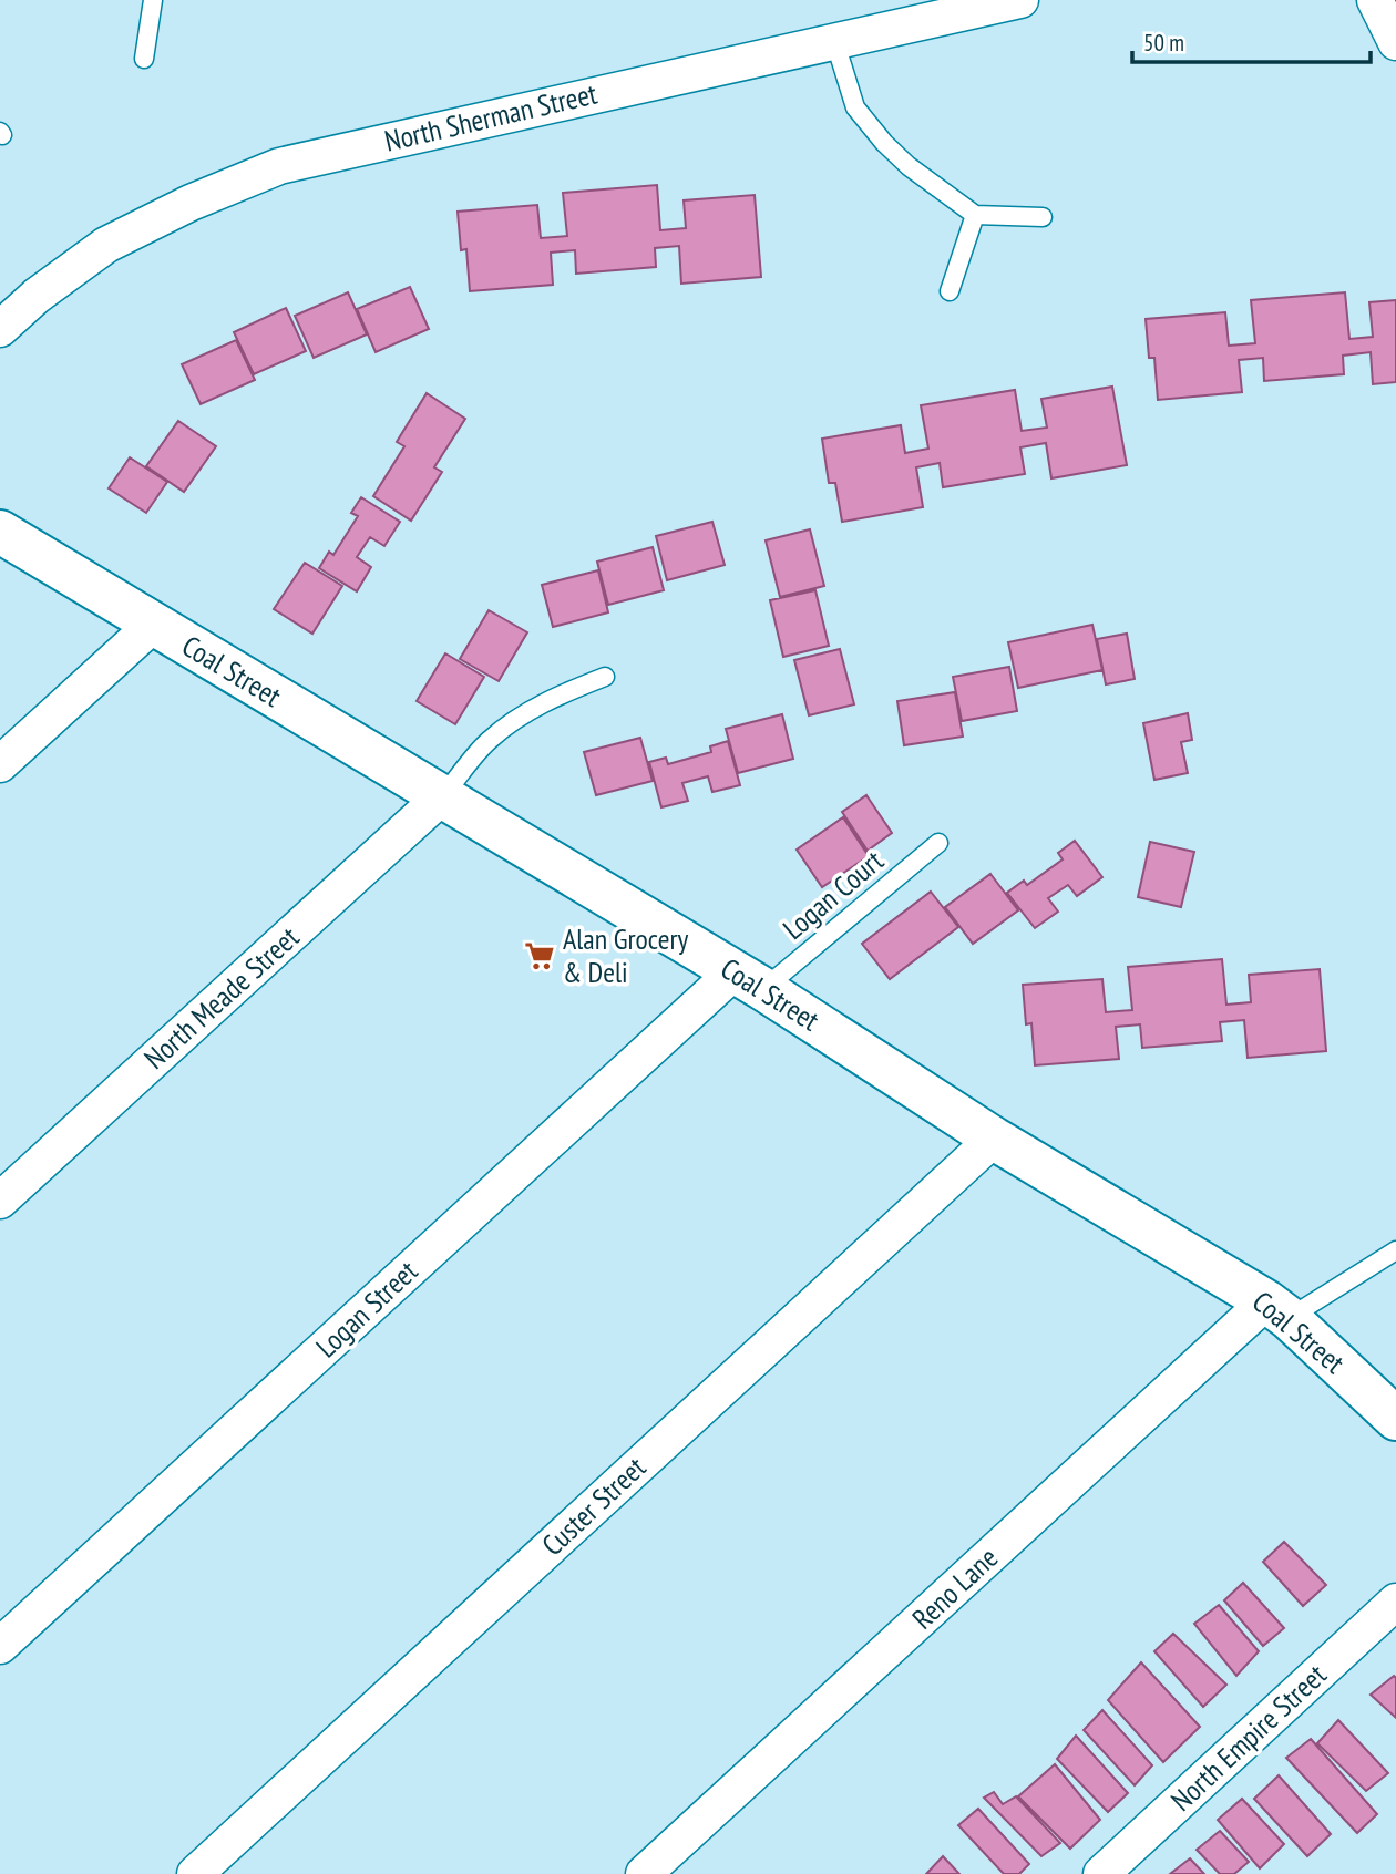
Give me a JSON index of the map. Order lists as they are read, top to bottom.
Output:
{
  "streets": {
    "main road": ["Coal Street"],
    "street": [
      "North Sherman Street",
      "North Meade Street",
      "Logan Street",
      "Custer Street",
      "Reno Lane",
      "North Empire Street"
    ],
    "lane": ["Logan Court"]
  },
  "crossings": [
    ["Coal Street", "Logan Court"],
    ["Coal Street", "North Meade Street"],
    ["Coal Street", "Logan Street"],
    ["Coal Street", "Custer Street"],
    ["Coal Street", "Reno Lane"],
    ["Logan Court", "Logan Street"]
  ],
  "places": {
    "supermarket": ["Alan Grocery & Deli"]
  },
  "scale_bar": "50 m"
}
